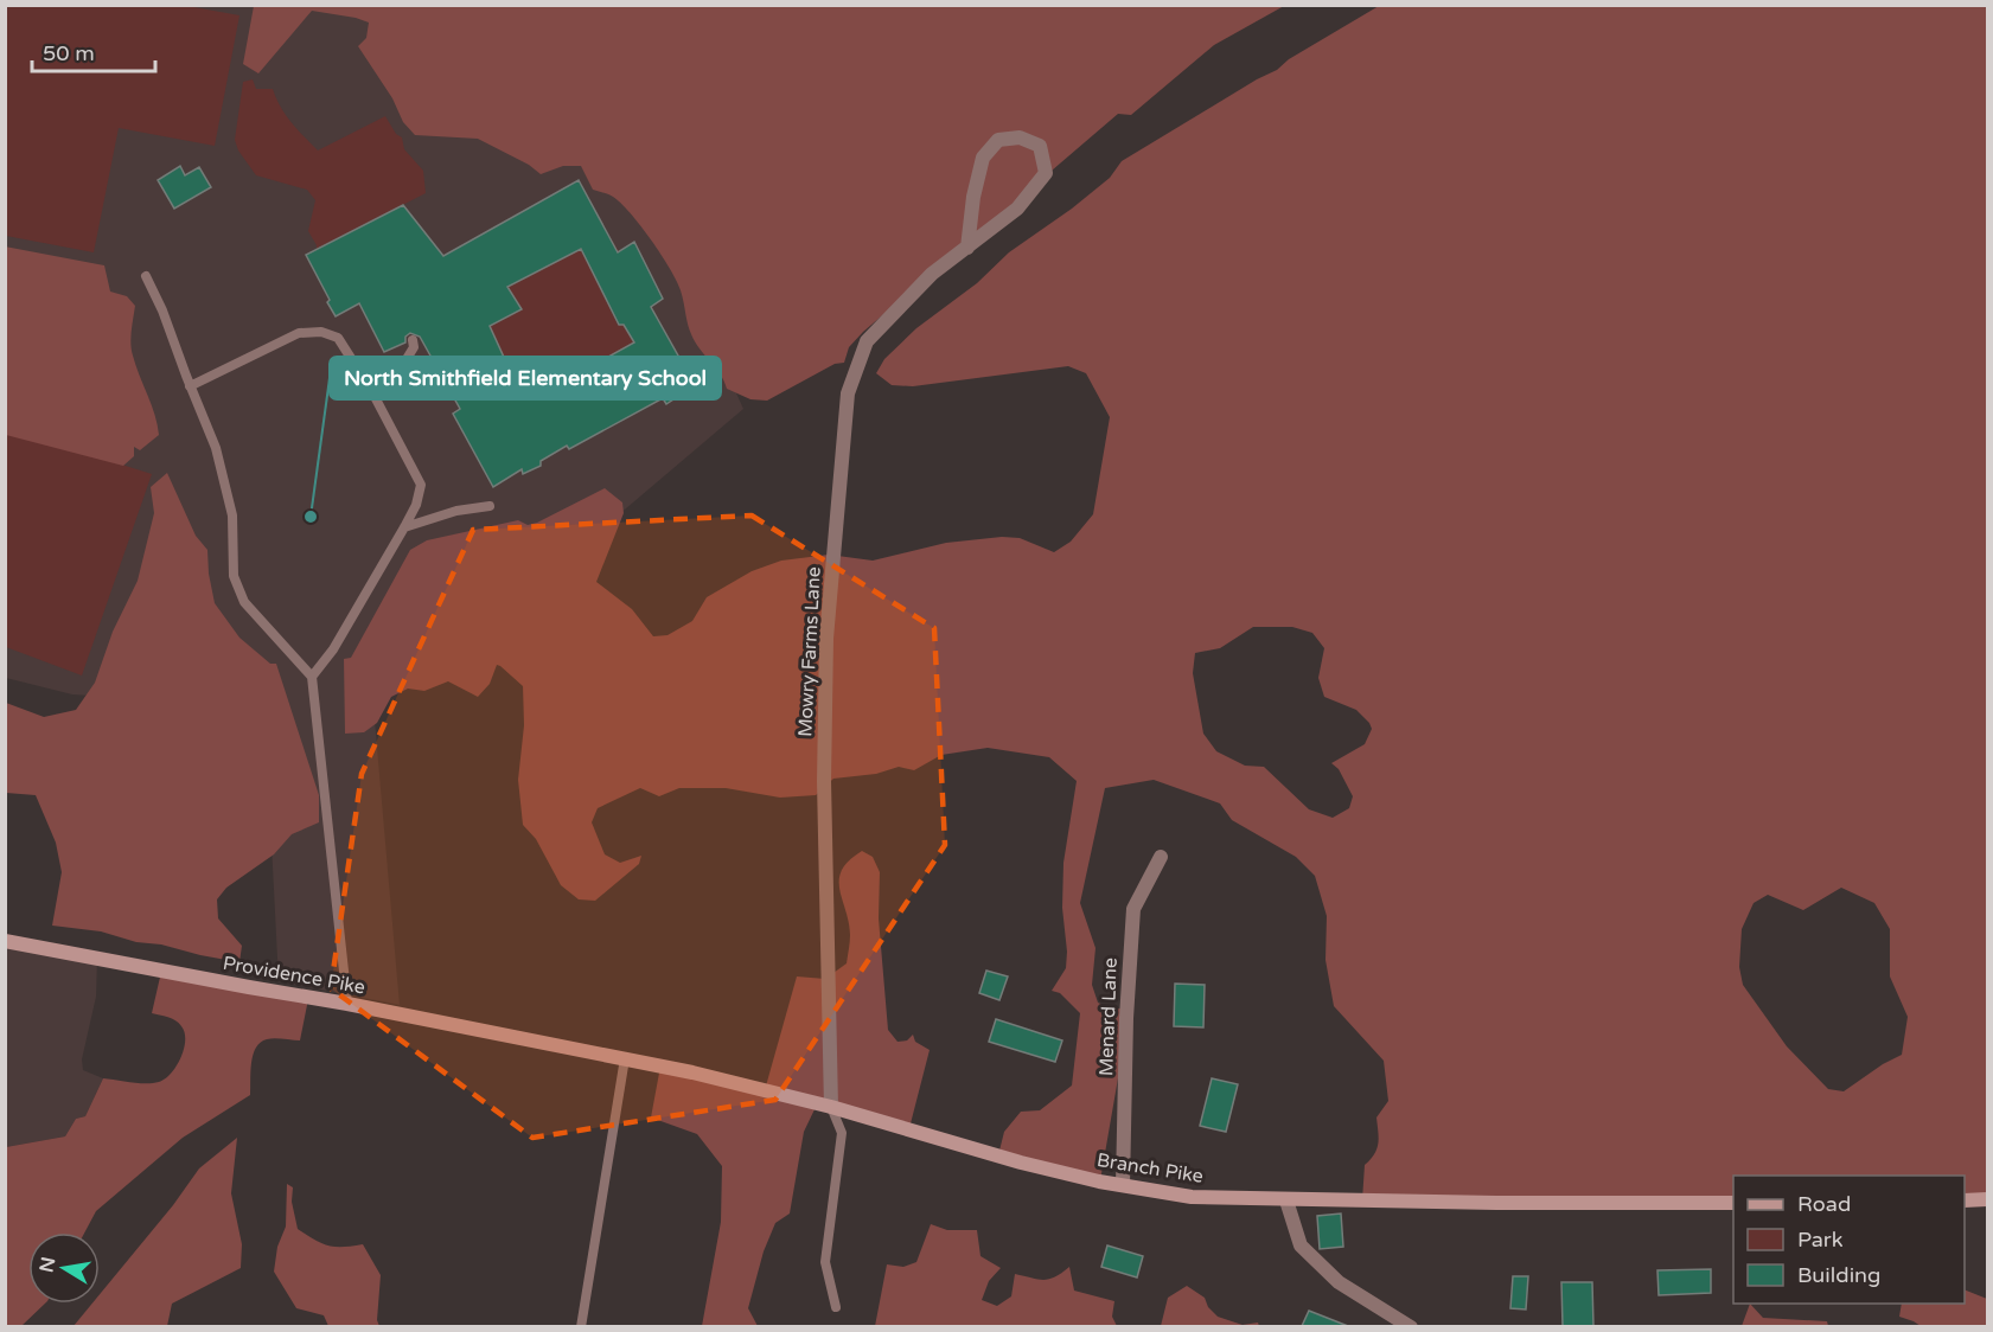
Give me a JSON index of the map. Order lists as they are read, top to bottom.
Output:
{
  "streets": {
    "main road": ["Providence Pike", "Branch Pike"],
    "street": ["Mowry Farms Lane", "Menard Lane"]
  },
  "crossings": [
    ["Mowry Farms Lane", "Branch Pike"],
    ["Providence Pike", "Branch Pike"],
    ["Menard Lane", "Branch Pike"]
  ],
  "places": ["North Smithfield Elementary School"],
  "legend": ["Road", "Park", "Building"],
  "scale_bar": "50 m",
  "north": "left"
}
